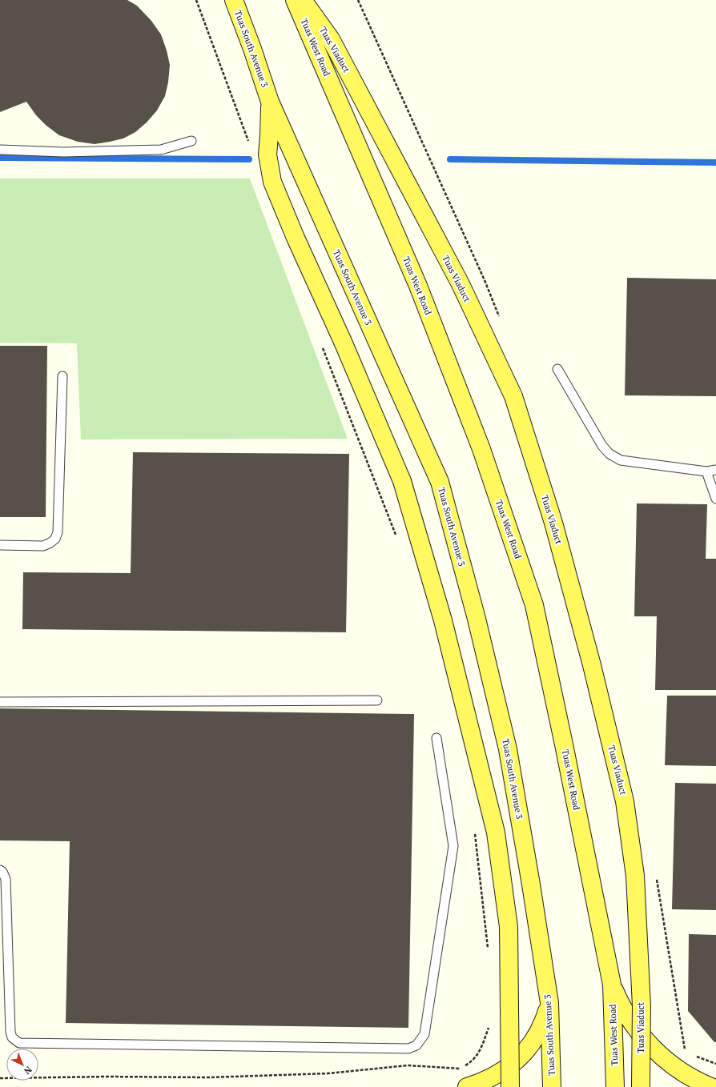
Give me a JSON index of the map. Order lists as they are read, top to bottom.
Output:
{
  "streets": {
    "main road": ["Tuas West Road", "Tuas South Avenue 3", "Tuas Viaduct"]
  },
  "north": "bottom right"
}
